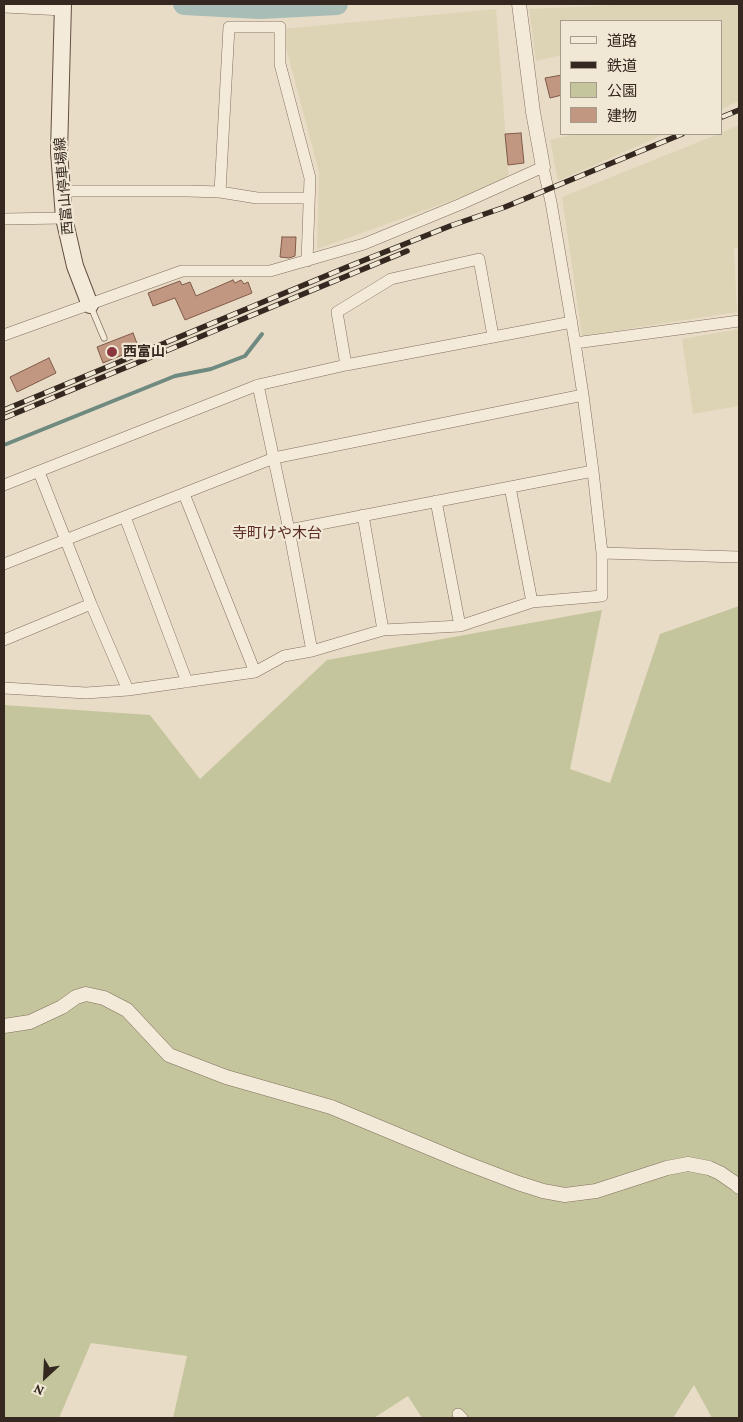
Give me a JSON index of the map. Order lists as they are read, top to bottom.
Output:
{
  "streets": {
    "main road": ["西富山停車場線"]
  },
  "districts": ["寺町けや木台"],
  "places": ["西富山"],
  "legend": [
    "道路",
    "鉄道",
    "公園",
    "建物"
  ],
  "north": "bottom left"
}
